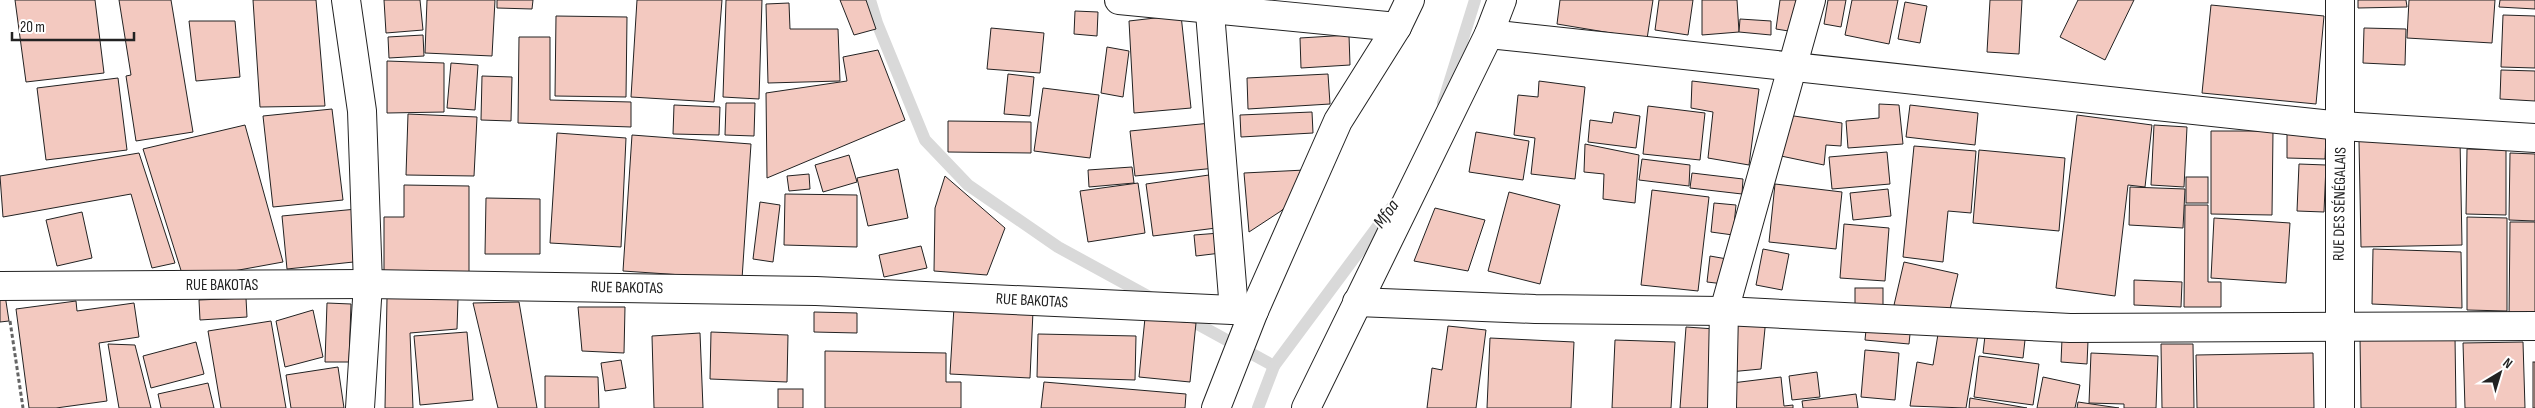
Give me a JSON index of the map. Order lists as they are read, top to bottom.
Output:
{
  "streets": {
    "street": ["RUE DES SÉNÉGALAIS", "RUE BAKOTAS"]
  },
  "water": ["Mfoa"],
  "scale_bar": "20 m",
  "north": "top right"
}
